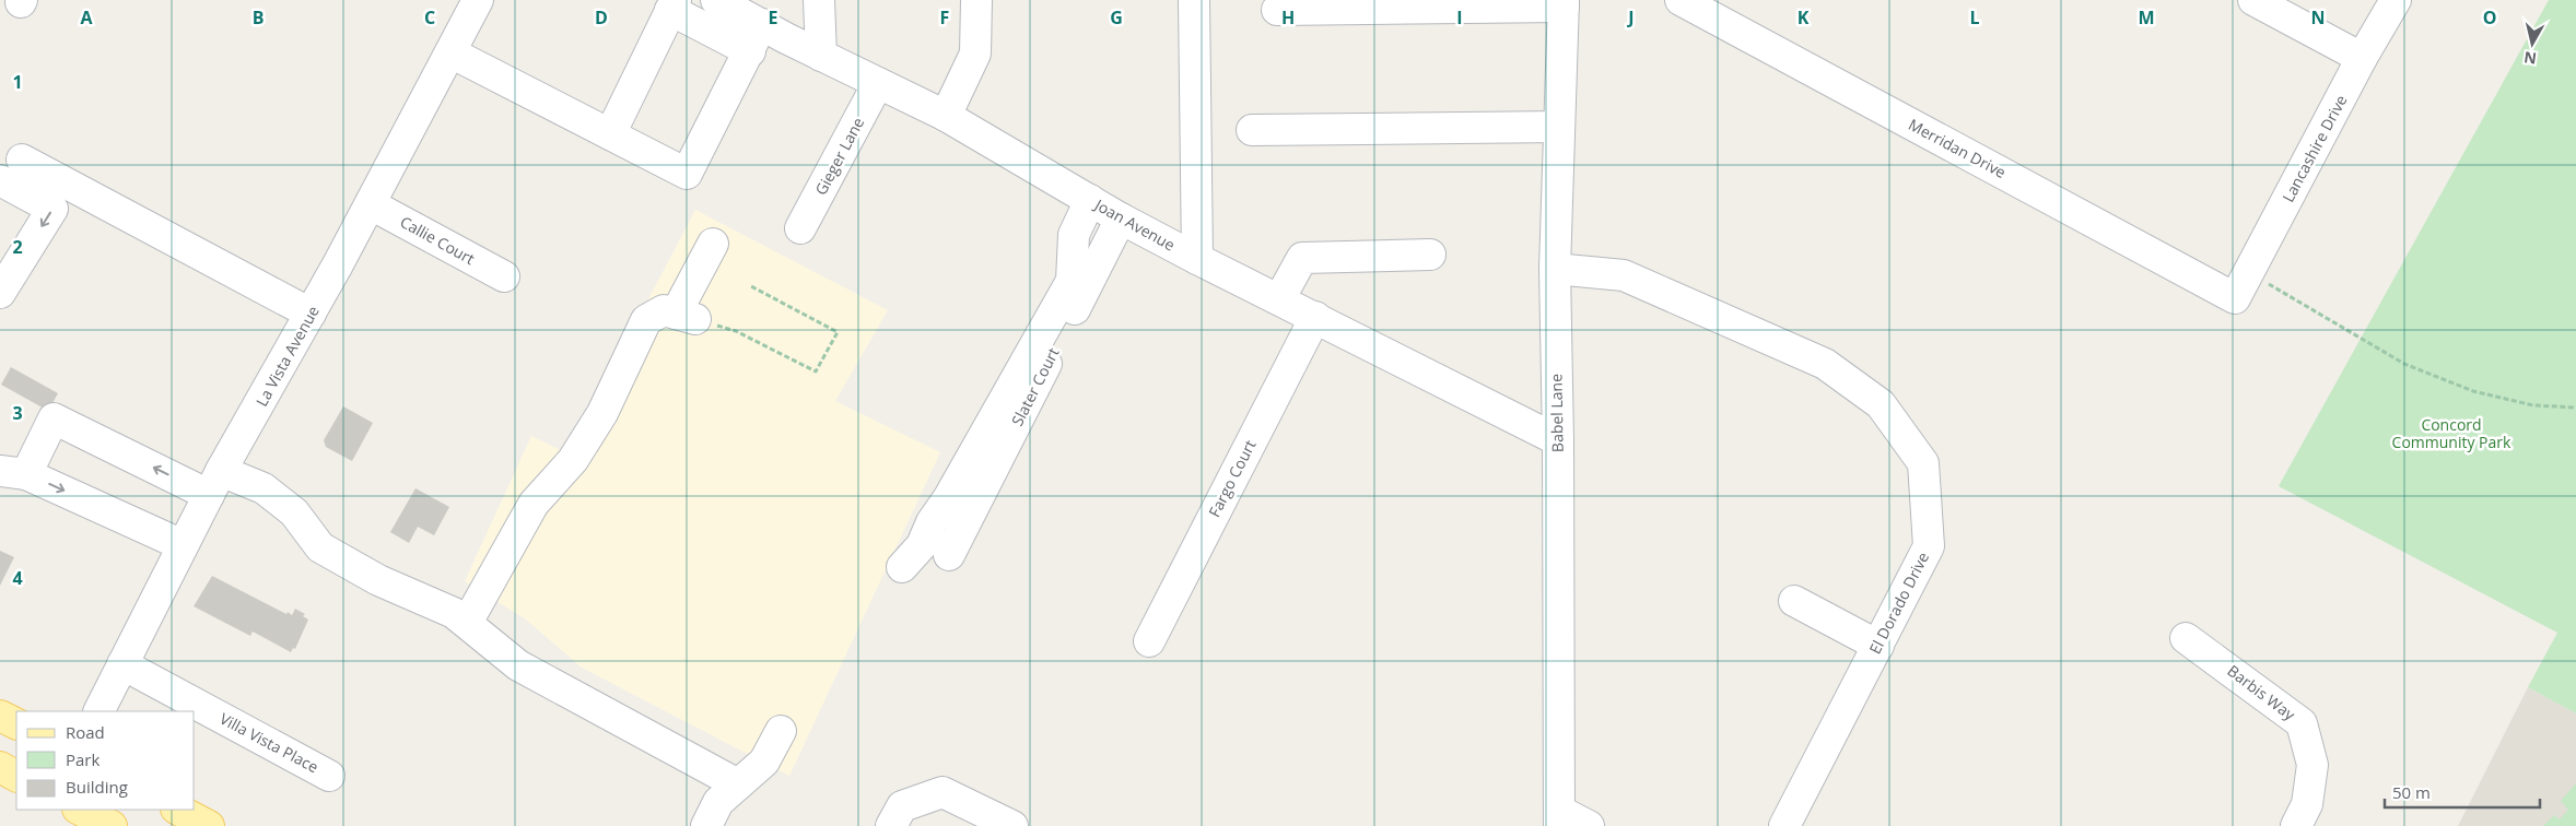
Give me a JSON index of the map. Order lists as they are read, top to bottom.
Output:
{
  "streets": {
    "street": [
      "Merridan Drive",
      "Lancashire Drive",
      "Gieger Lane",
      "Joan Avenue",
      "Callie Court",
      "La Vista Avenue",
      "Slater Court",
      "Babel Lane",
      "Fargo Court",
      "El Dorado Drive",
      "Barbis Way",
      "Villa Vista Place"
    ]
  },
  "crossings": [
    ["Merridan Drive", "Lancashire Drive"],
    ["Gieger Lane", "Joan Avenue"],
    ["Joan Avenue", "Slater Court"],
    ["Joan Avenue", "Babel Lane"],
    ["Joan Avenue", "Fargo Court"],
    ["Callie Court", "La Vista Avenue"],
    ["La Vista Avenue", "Villa Vista Place"],
    ["Babel Lane", "El Dorado Drive"]
  ],
  "parks": ["Concord Community Park"],
  "legend": ["Road", "Park", "Building"],
  "scale_bar": "50 m",
  "north": "bottom",
  "grid": {
    "columns": [
      "A",
      "B",
      "C",
      "D",
      "E",
      "F",
      "G",
      "H",
      "I",
      "J",
      "K",
      "L",
      "M",
      "N",
      "O"
    ],
    "rows": [
      "1",
      "2",
      "3",
      "4"
    ]
  }
}
